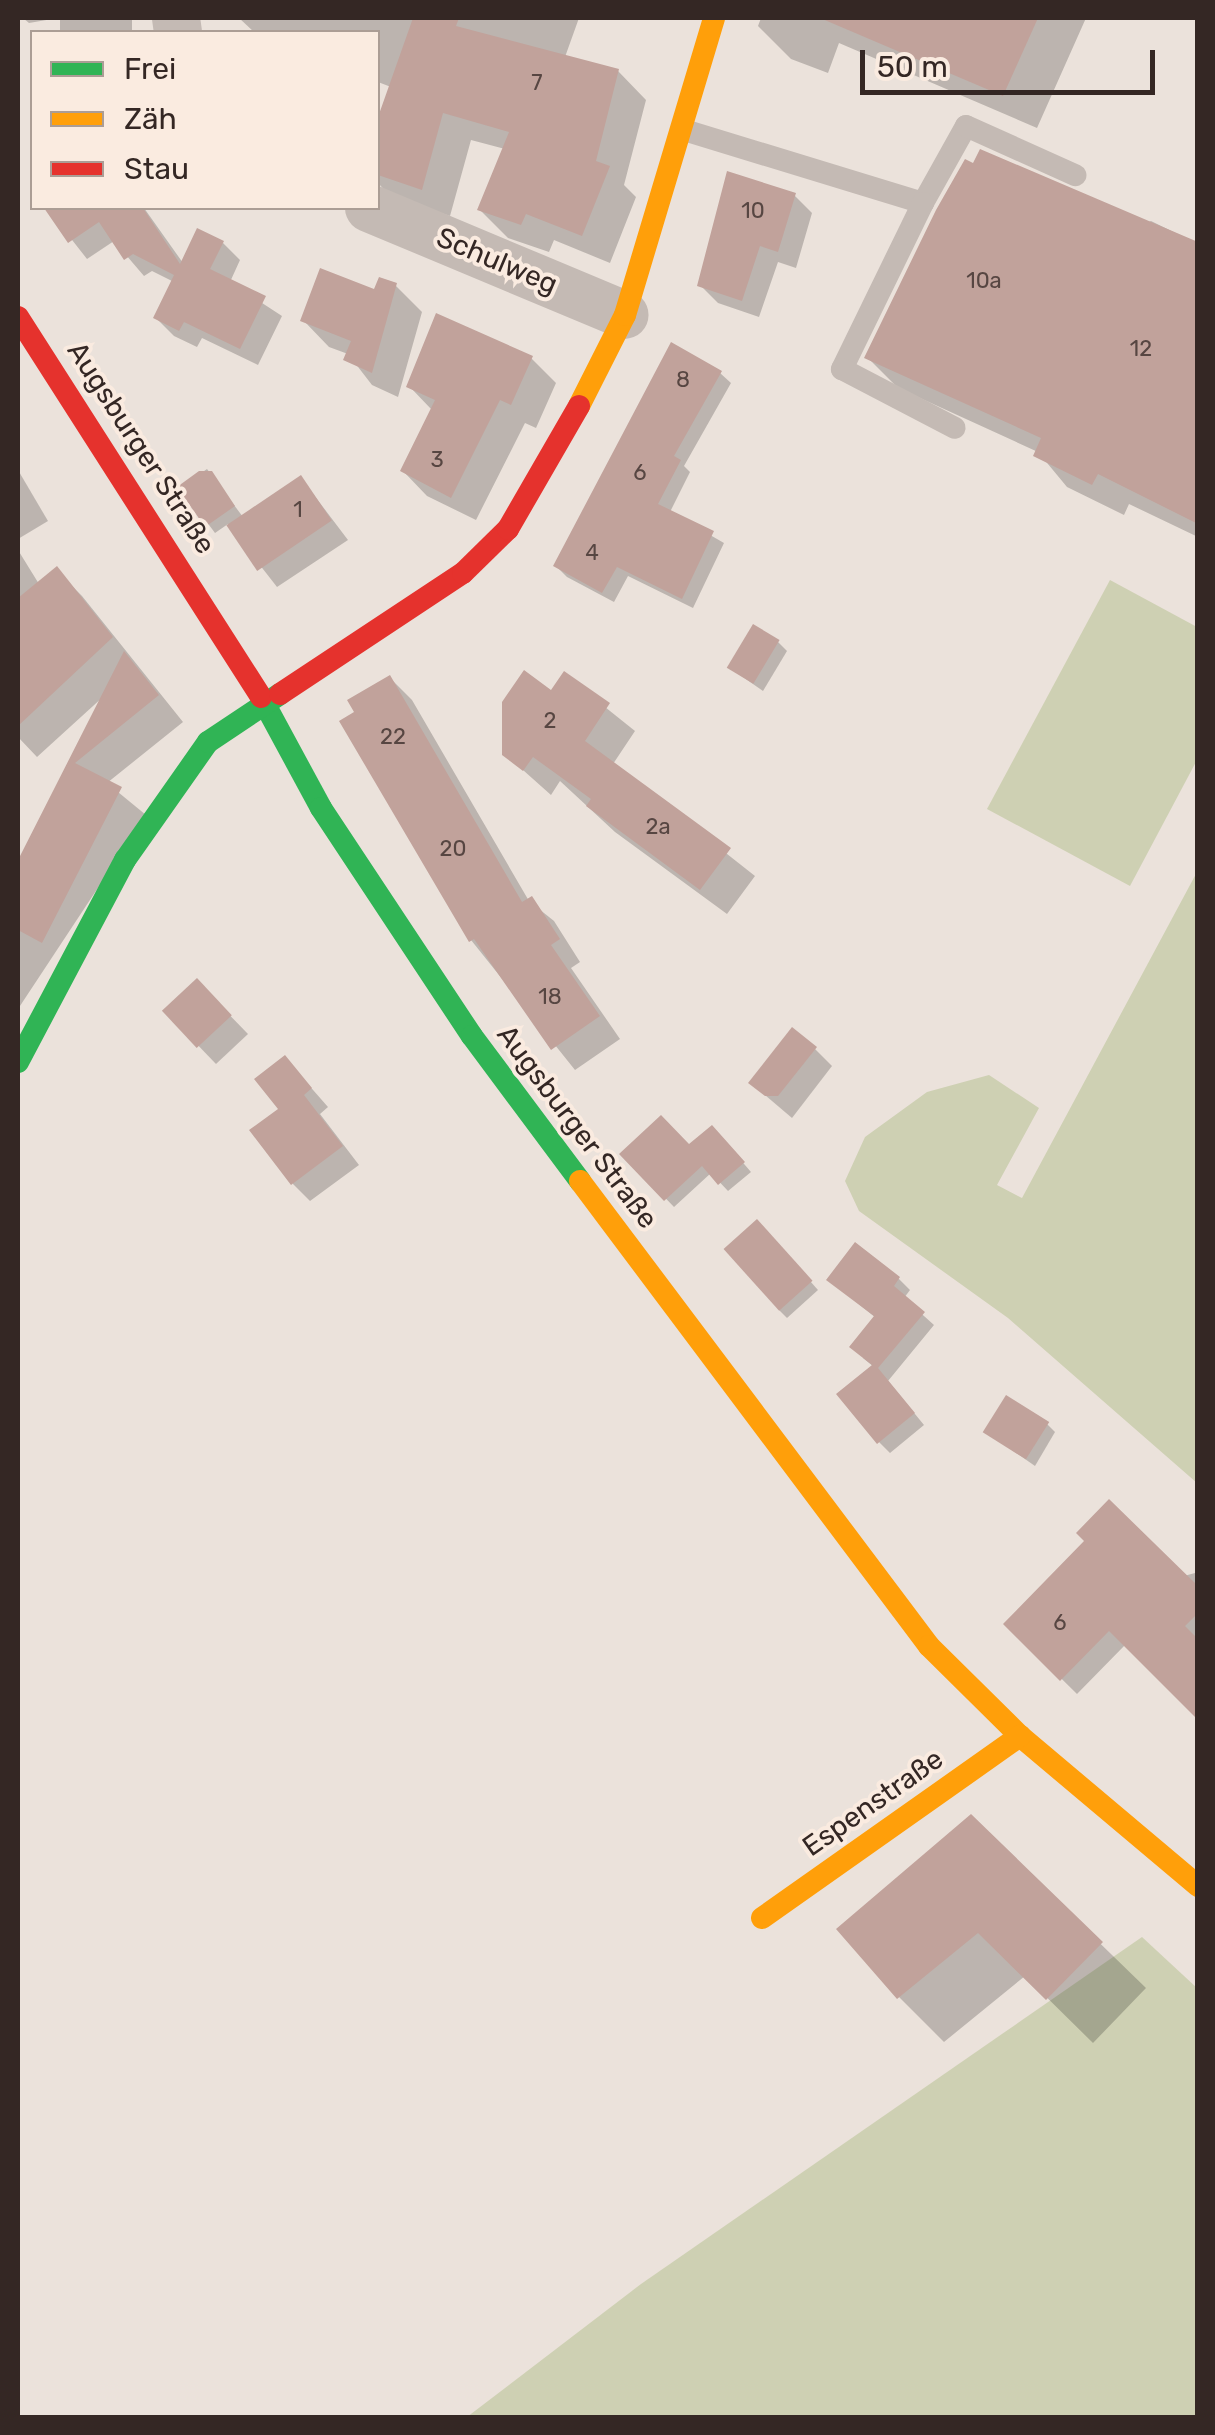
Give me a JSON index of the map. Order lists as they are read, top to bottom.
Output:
{
  "streets": {
    "street": ["Schulweg", "Augsburger Straße", "Espenstraße"]
  },
  "crossings": [
    ["Augsburger Straße", "Espenstraße"]
  ],
  "house_numbers": [
    "7",
    "10",
    "10a",
    "12",
    "8",
    "3",
    "6",
    "1",
    "4",
    "2",
    "22",
    "2a",
    "20",
    "18",
    "6"
  ],
  "legend": ["Frei", "Zäh", "Stau"],
  "scale_bar": "50 m"
}
